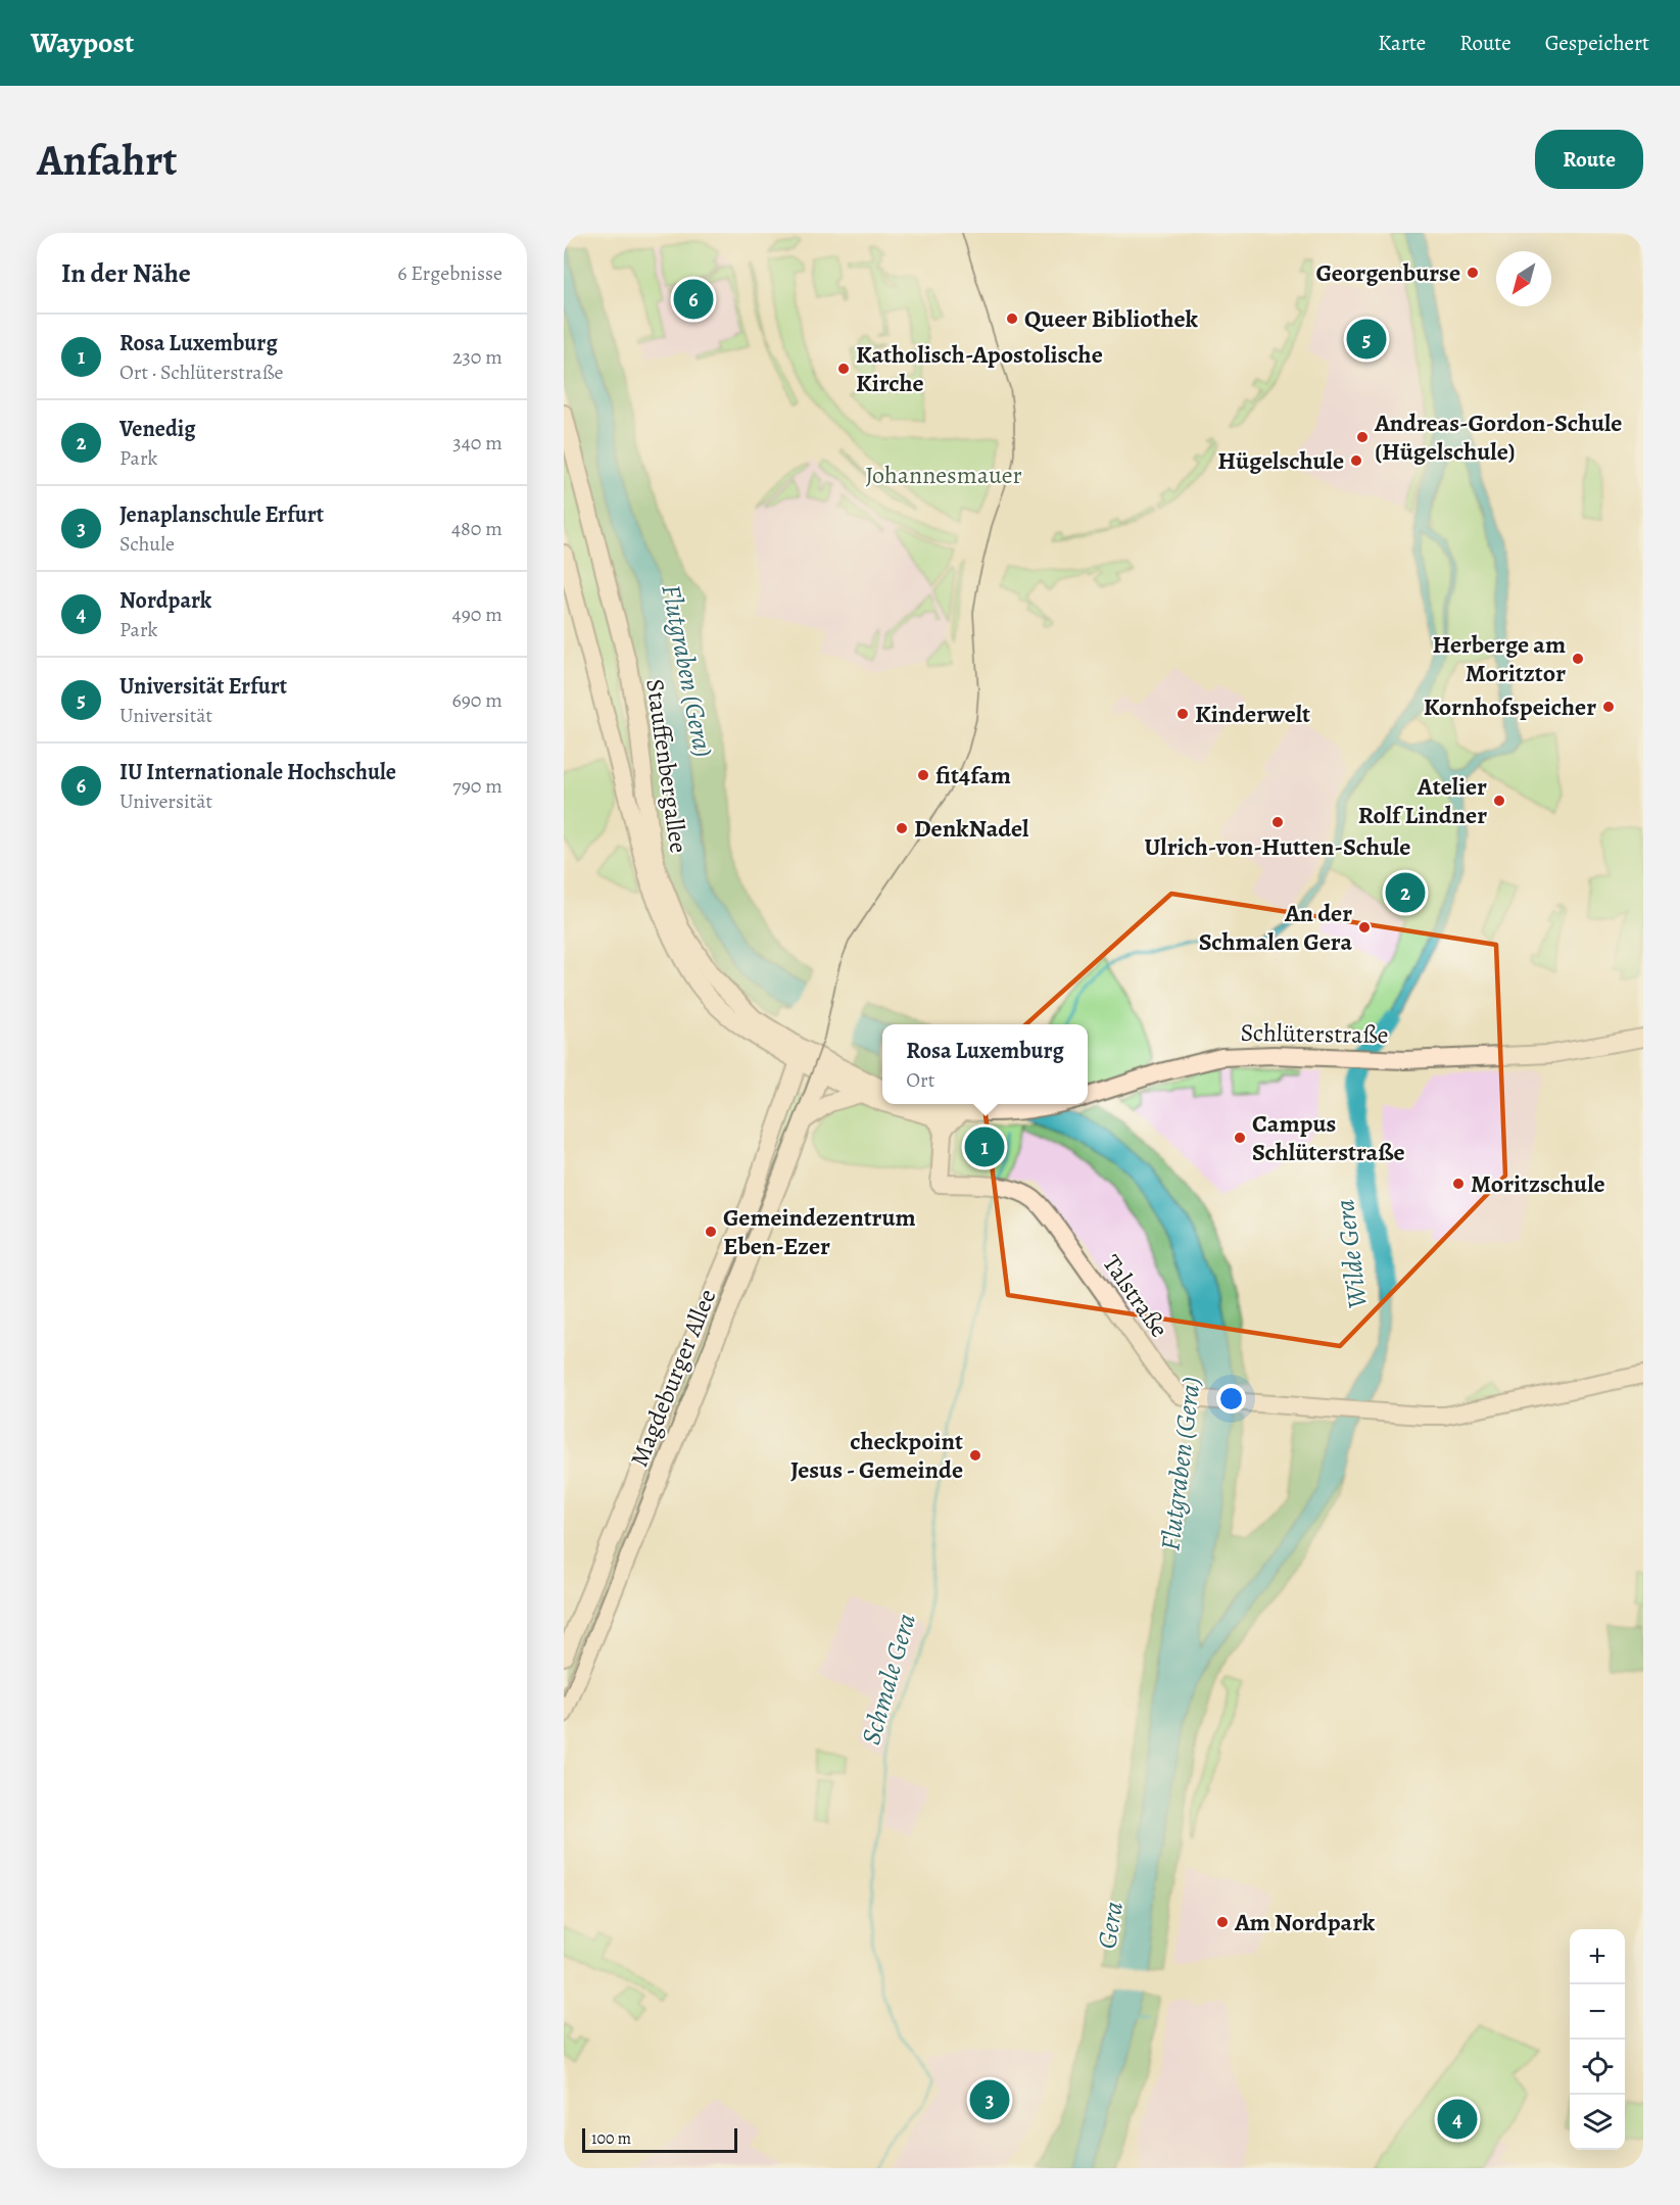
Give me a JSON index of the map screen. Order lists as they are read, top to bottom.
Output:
{
  "streets": {
    "main road": [
      "Stauffenbergallee",
      "Schlüterstraße",
      "Talstraße",
      "Magdeburger Allee"
    ]
  },
  "crossings": [
    ["Stauffenbergallee", "Magdeburger Allee"]
  ],
  "water": [
    "Flutgraben (Gera)",
    "Wilde Gera",
    "Schmale Gera",
    "Gera"
  ],
  "parks": ["Johannesmauer"],
  "places": [
    "Georgenburse",
    "Queer Bibliothek",
    "Katholisch-Apostolische Kirche",
    "Andreas-Gordon-Schule (Hügelschule)",
    "Hügelschule",
    "Herberge am Moritztor",
    "Kornhofspeicher",
    "Kinderwelt",
    "fit4fam",
    "Atelier Rolf Lindner",
    "Ulrich-von-Hutten-Schule",
    "DenkNadel",
    "An der Schmalen Gera",
    "Campus Schlüterstraße",
    "Moritzschule",
    "Gemeindezentrum Eben-Ezer",
    "checkpoint Jesus - Gemeinde",
    "Am Nordpark"
  ],
  "scale_bar": "100 m",
  "north": "bottom left",
  "page": {
    "header": "Waypost",
    "nav": ["Karte", "Route", "Gespeichert"],
    "buttons": "Route",
    "title": "Anfahrt",
    "heading": ["In der Nähe", "6 Ergebnisse"],
    "pins": [
      "6",
      "5",
      "2",
      "1",
      "3",
      "4"
    ],
    "list": [
      {
        "mark": "1",
        "name": "Rosa Luxemburg",
        "note": "Ort · Schlüterstraße",
        "value": "230 m"
      },
      {
        "mark": "2",
        "name": "Venedig",
        "note": "Park",
        "value": "340 m"
      },
      {
        "mark": "3",
        "name": "Jenaplanschule Erfurt",
        "note": "Schule",
        "value": "480 m"
      },
      {
        "mark": "4",
        "name": "Nordpark",
        "note": "Park",
        "value": "490 m"
      },
      {
        "mark": "5",
        "name": "Universität Erfurt",
        "note": "Universität",
        "value": "690 m"
      },
      {
        "mark": "6",
        "name": "IU Internationale Hochschule",
        "note": "Universität",
        "value": "790 m"
      }
    ],
    "popup": ["Rosa Luxemburg", "Ort"],
    "map_buttons": ["+", "−"],
    "scale": "100 m"
  }
}
